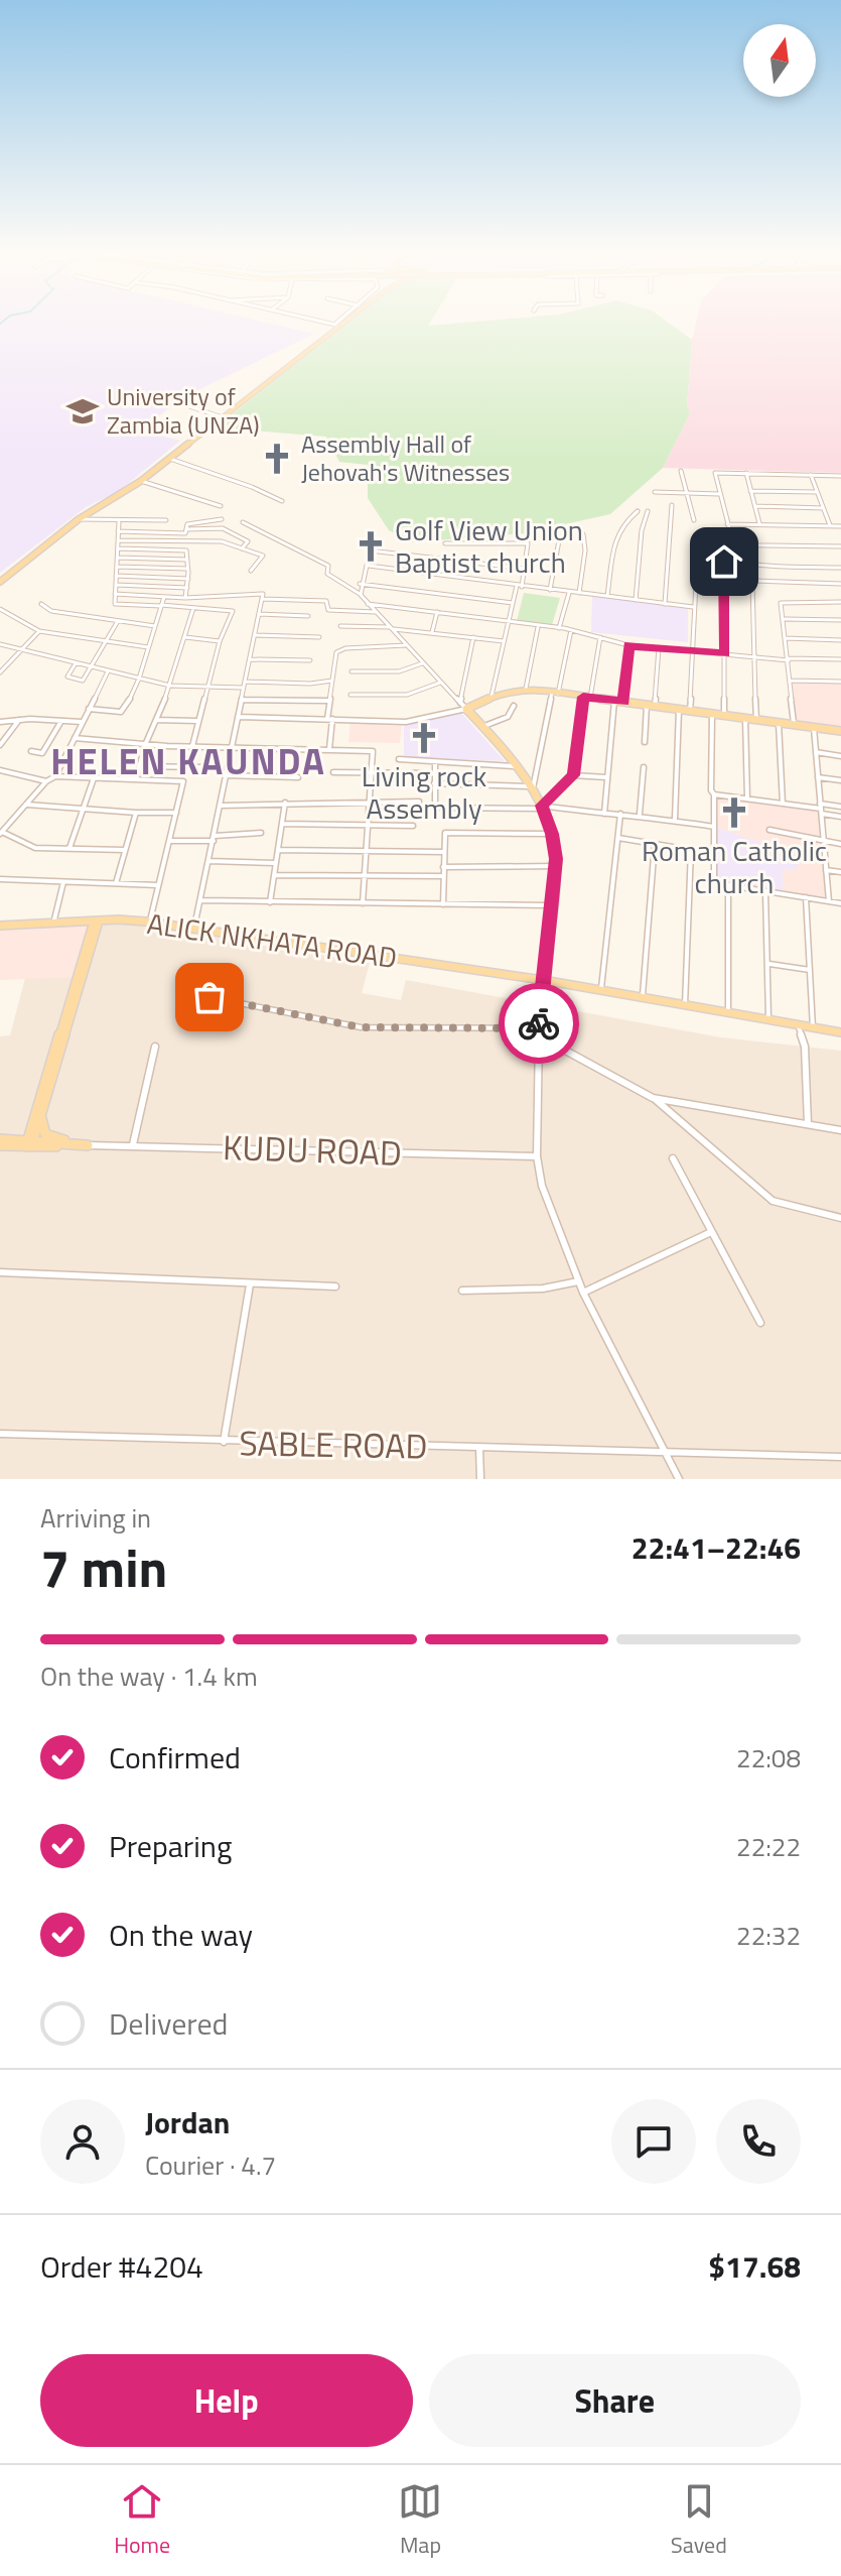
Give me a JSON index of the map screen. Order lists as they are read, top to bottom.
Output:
{
  "streets": {
    "main road": ["ALICK NKHATA ROAD", "KUDU ROAD"],
    "street": ["SABLE ROAD"]
  },
  "districts": ["HELEN KAUNDA"],
  "places": {
    "school or university": ["University of Zambia (UNZA)"],
    "church": [
      "Assembly Hall of Jehovah's Witnesses",
      "Golf View Union Baptist church",
      "Living rock Assembly",
      "Roman Catholic church"
    ]
  },
  "north": "top",
  "page": {
    "heading": ["7 min", "Arriving in", "22:41–22:46"],
    "panel": [
      "Jordan",
      "Courier · 4.7",
      "Order #4204",
      "$17.68"
    ],
    "bar": "On the way · 1.4 km",
    "list": [
      ["Confirmed", "22:08"],
      ["Preparing", "22:22"],
      ["On the way", "22:32"],
      "Delivered"
    ],
    "buttons": ["Help", "Share"],
    "tabs": ["Home", "Map", "Saved"]
  }
}
